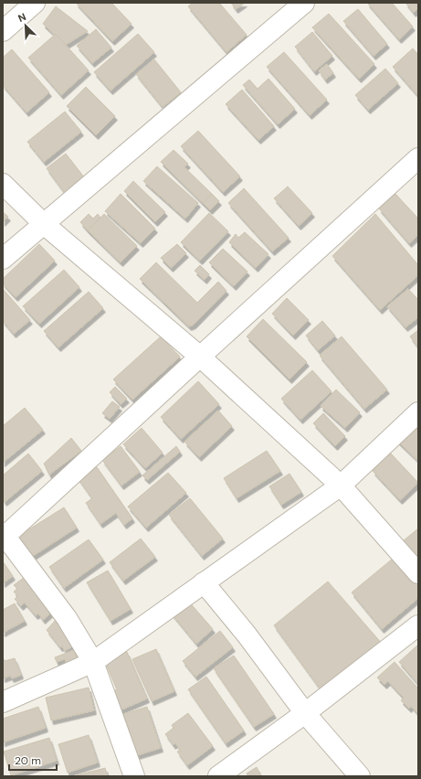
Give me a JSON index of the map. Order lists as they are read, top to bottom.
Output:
{
  "scale_bar": "20 m",
  "north": "top left"
}
